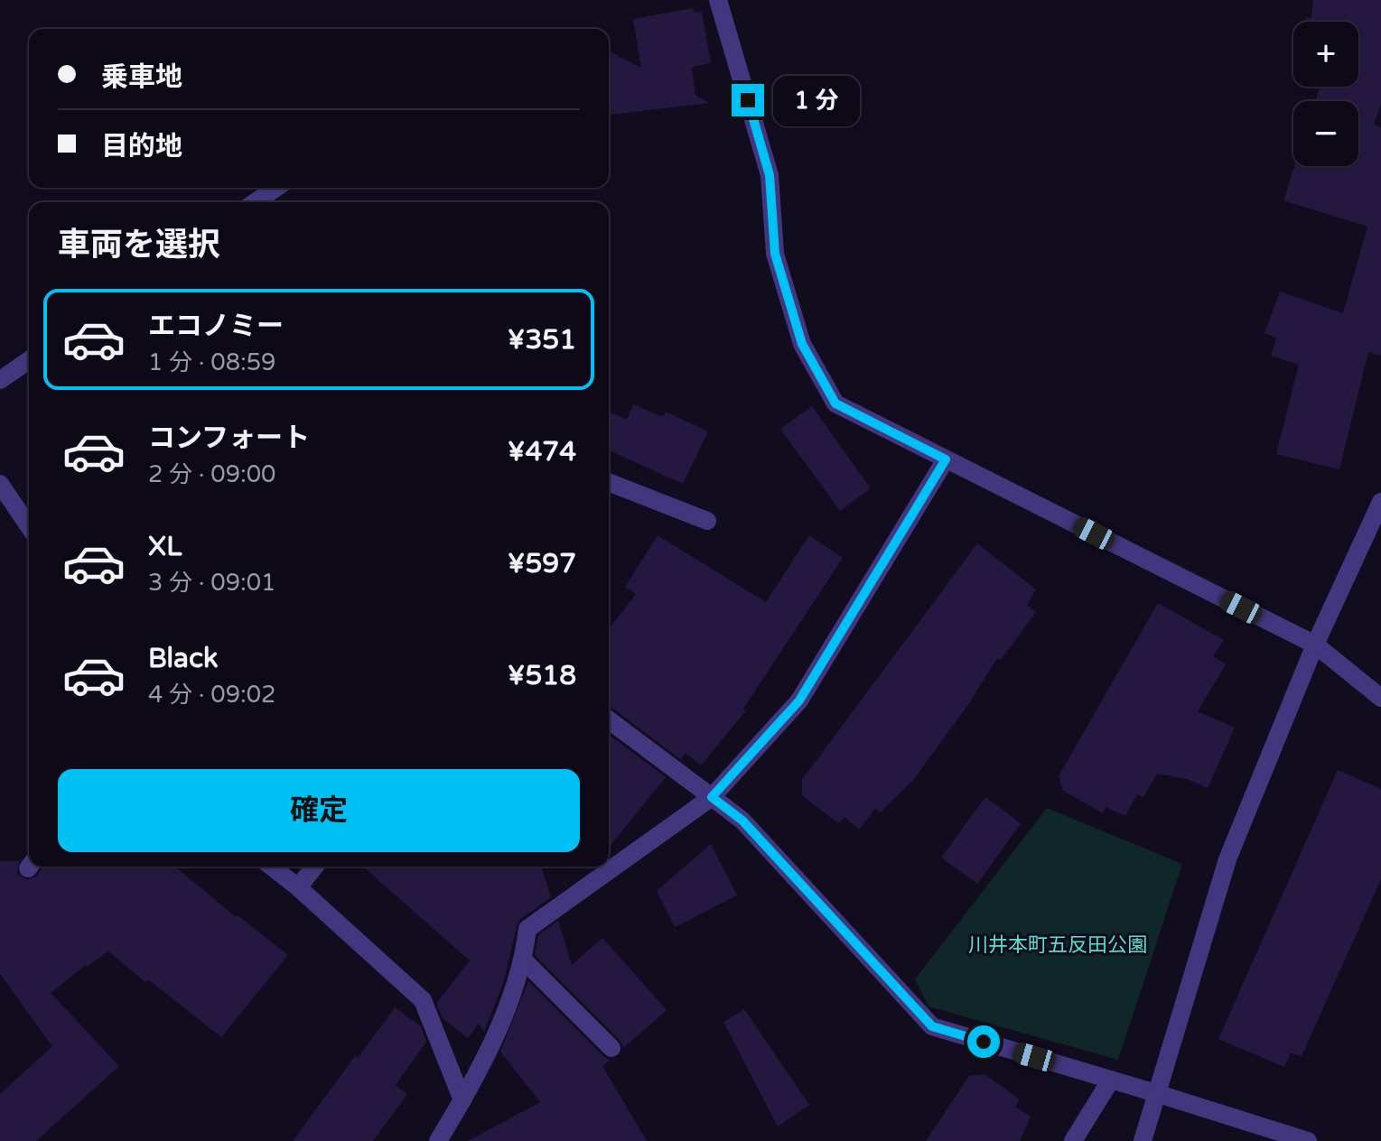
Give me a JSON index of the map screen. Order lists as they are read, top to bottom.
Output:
{
  "parks": ["川井本町五反田公園"],
  "page": {
    "map_buttons": ["+", "−"],
    "banner": ["乗車地", "目的地"],
    "bubble": "1 分",
    "heading": "車両を選択",
    "list": [
      {
        "name": "エコノミー",
        "note": "1 分 · 08:59",
        "value": "¥351"
      },
      {
        "name": "コンフォート",
        "note": "2 分 · 09:00",
        "value": "¥474"
      },
      {
        "name": "XL",
        "note": "3 分 · 09:01",
        "value": "¥597"
      },
      {
        "name": "Black",
        "note": "4 分 · 09:02",
        "value": "¥518"
      }
    ],
    "buttons": "確定"
  }
}
